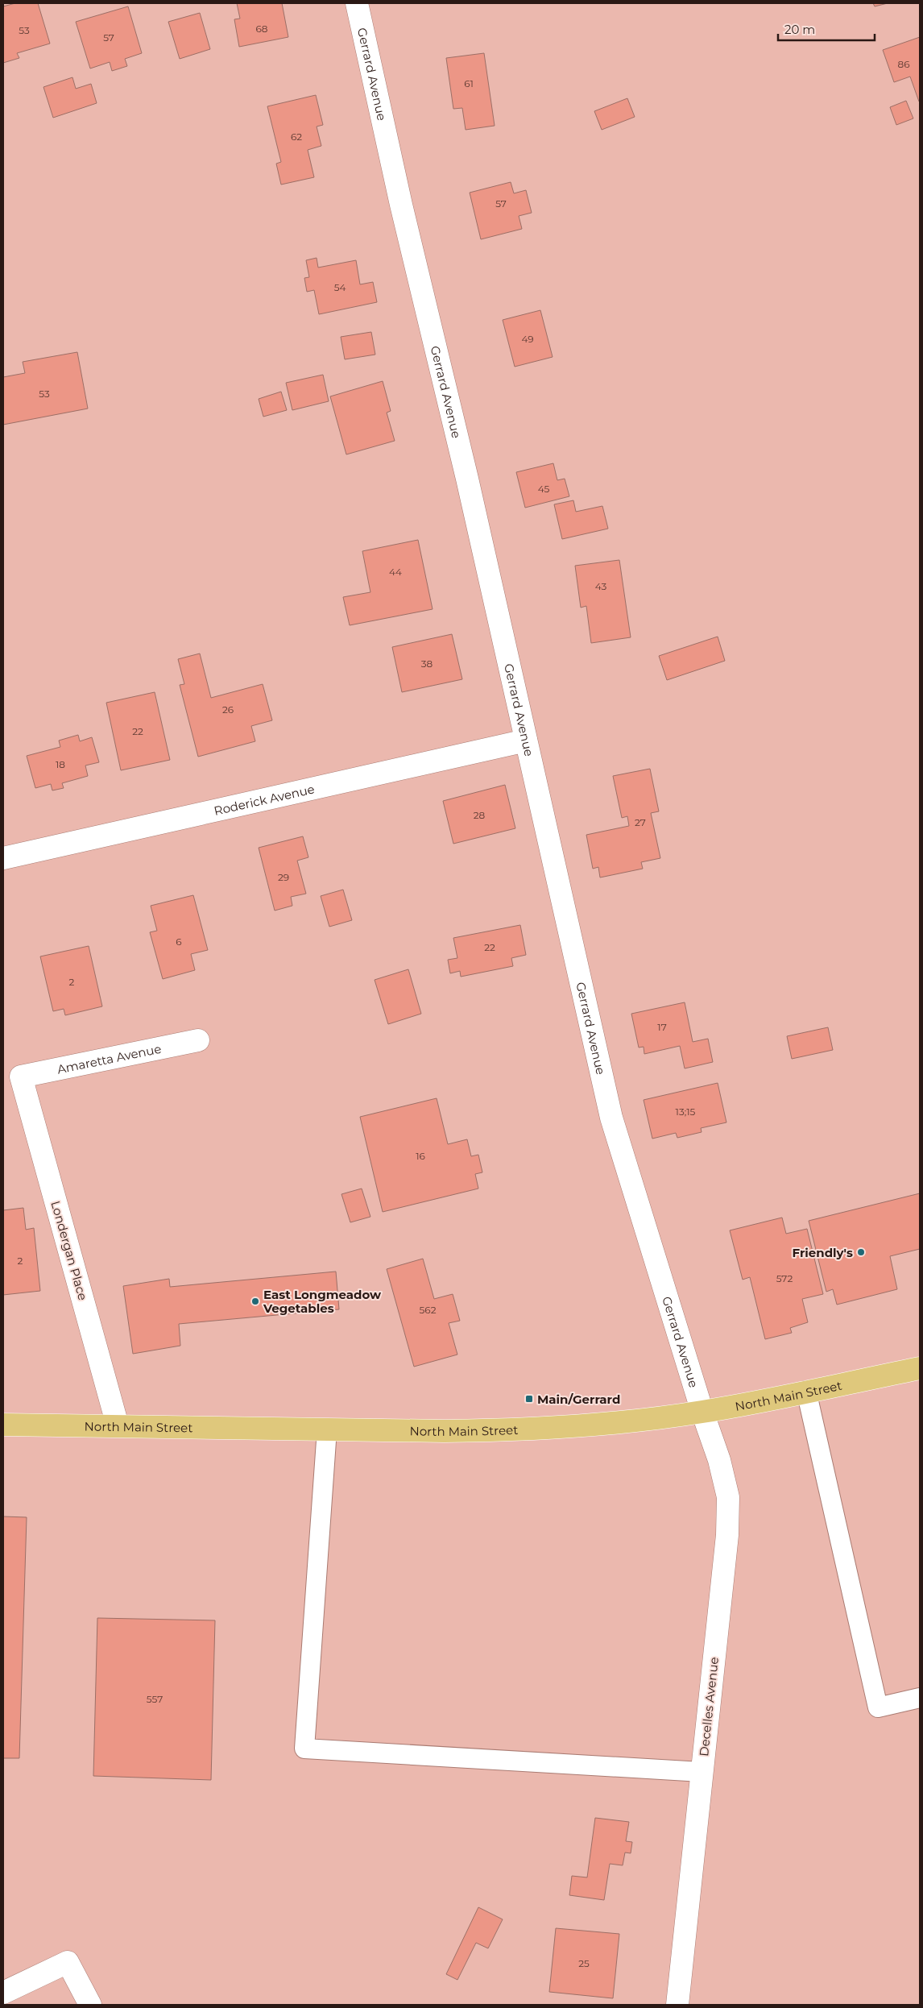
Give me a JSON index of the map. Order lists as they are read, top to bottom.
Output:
{
  "streets": {
    "main road": ["North Main Street"],
    "street": [
      "Gerrard Avenue",
      "Roderick Avenue",
      "Amaretta Avenue",
      "Londergan Place",
      "Decelles Avenue"
    ]
  },
  "crossings": [
    ["Gerrard Avenue", "Roderick Avenue"],
    ["Gerrard Avenue", "North Main Street"],
    ["Gerrard Avenue", "Decelles Avenue"],
    ["Amaretta Avenue", "Londergan Place"],
    ["Londergan Place", "North Main Street"],
    ["North Main Street", "Decelles Avenue"]
  ],
  "places": {
    "other": ["Friendly's", "East Longmeadow Vegetables"],
    "transit": ["Main/Gerrard"]
  },
  "house_numbers": [
    "68",
    "53",
    "57",
    "86",
    "61",
    "62",
    "57",
    "54",
    "49",
    "53",
    "45",
    "44",
    "43",
    "38",
    "26",
    "22",
    "18",
    "28",
    "27",
    "29",
    "6",
    "22",
    "2",
    "17",
    "13;15",
    "16",
    "2",
    "572",
    "562",
    "557",
    "25"
  ],
  "scale_bar": "20 m"
}
